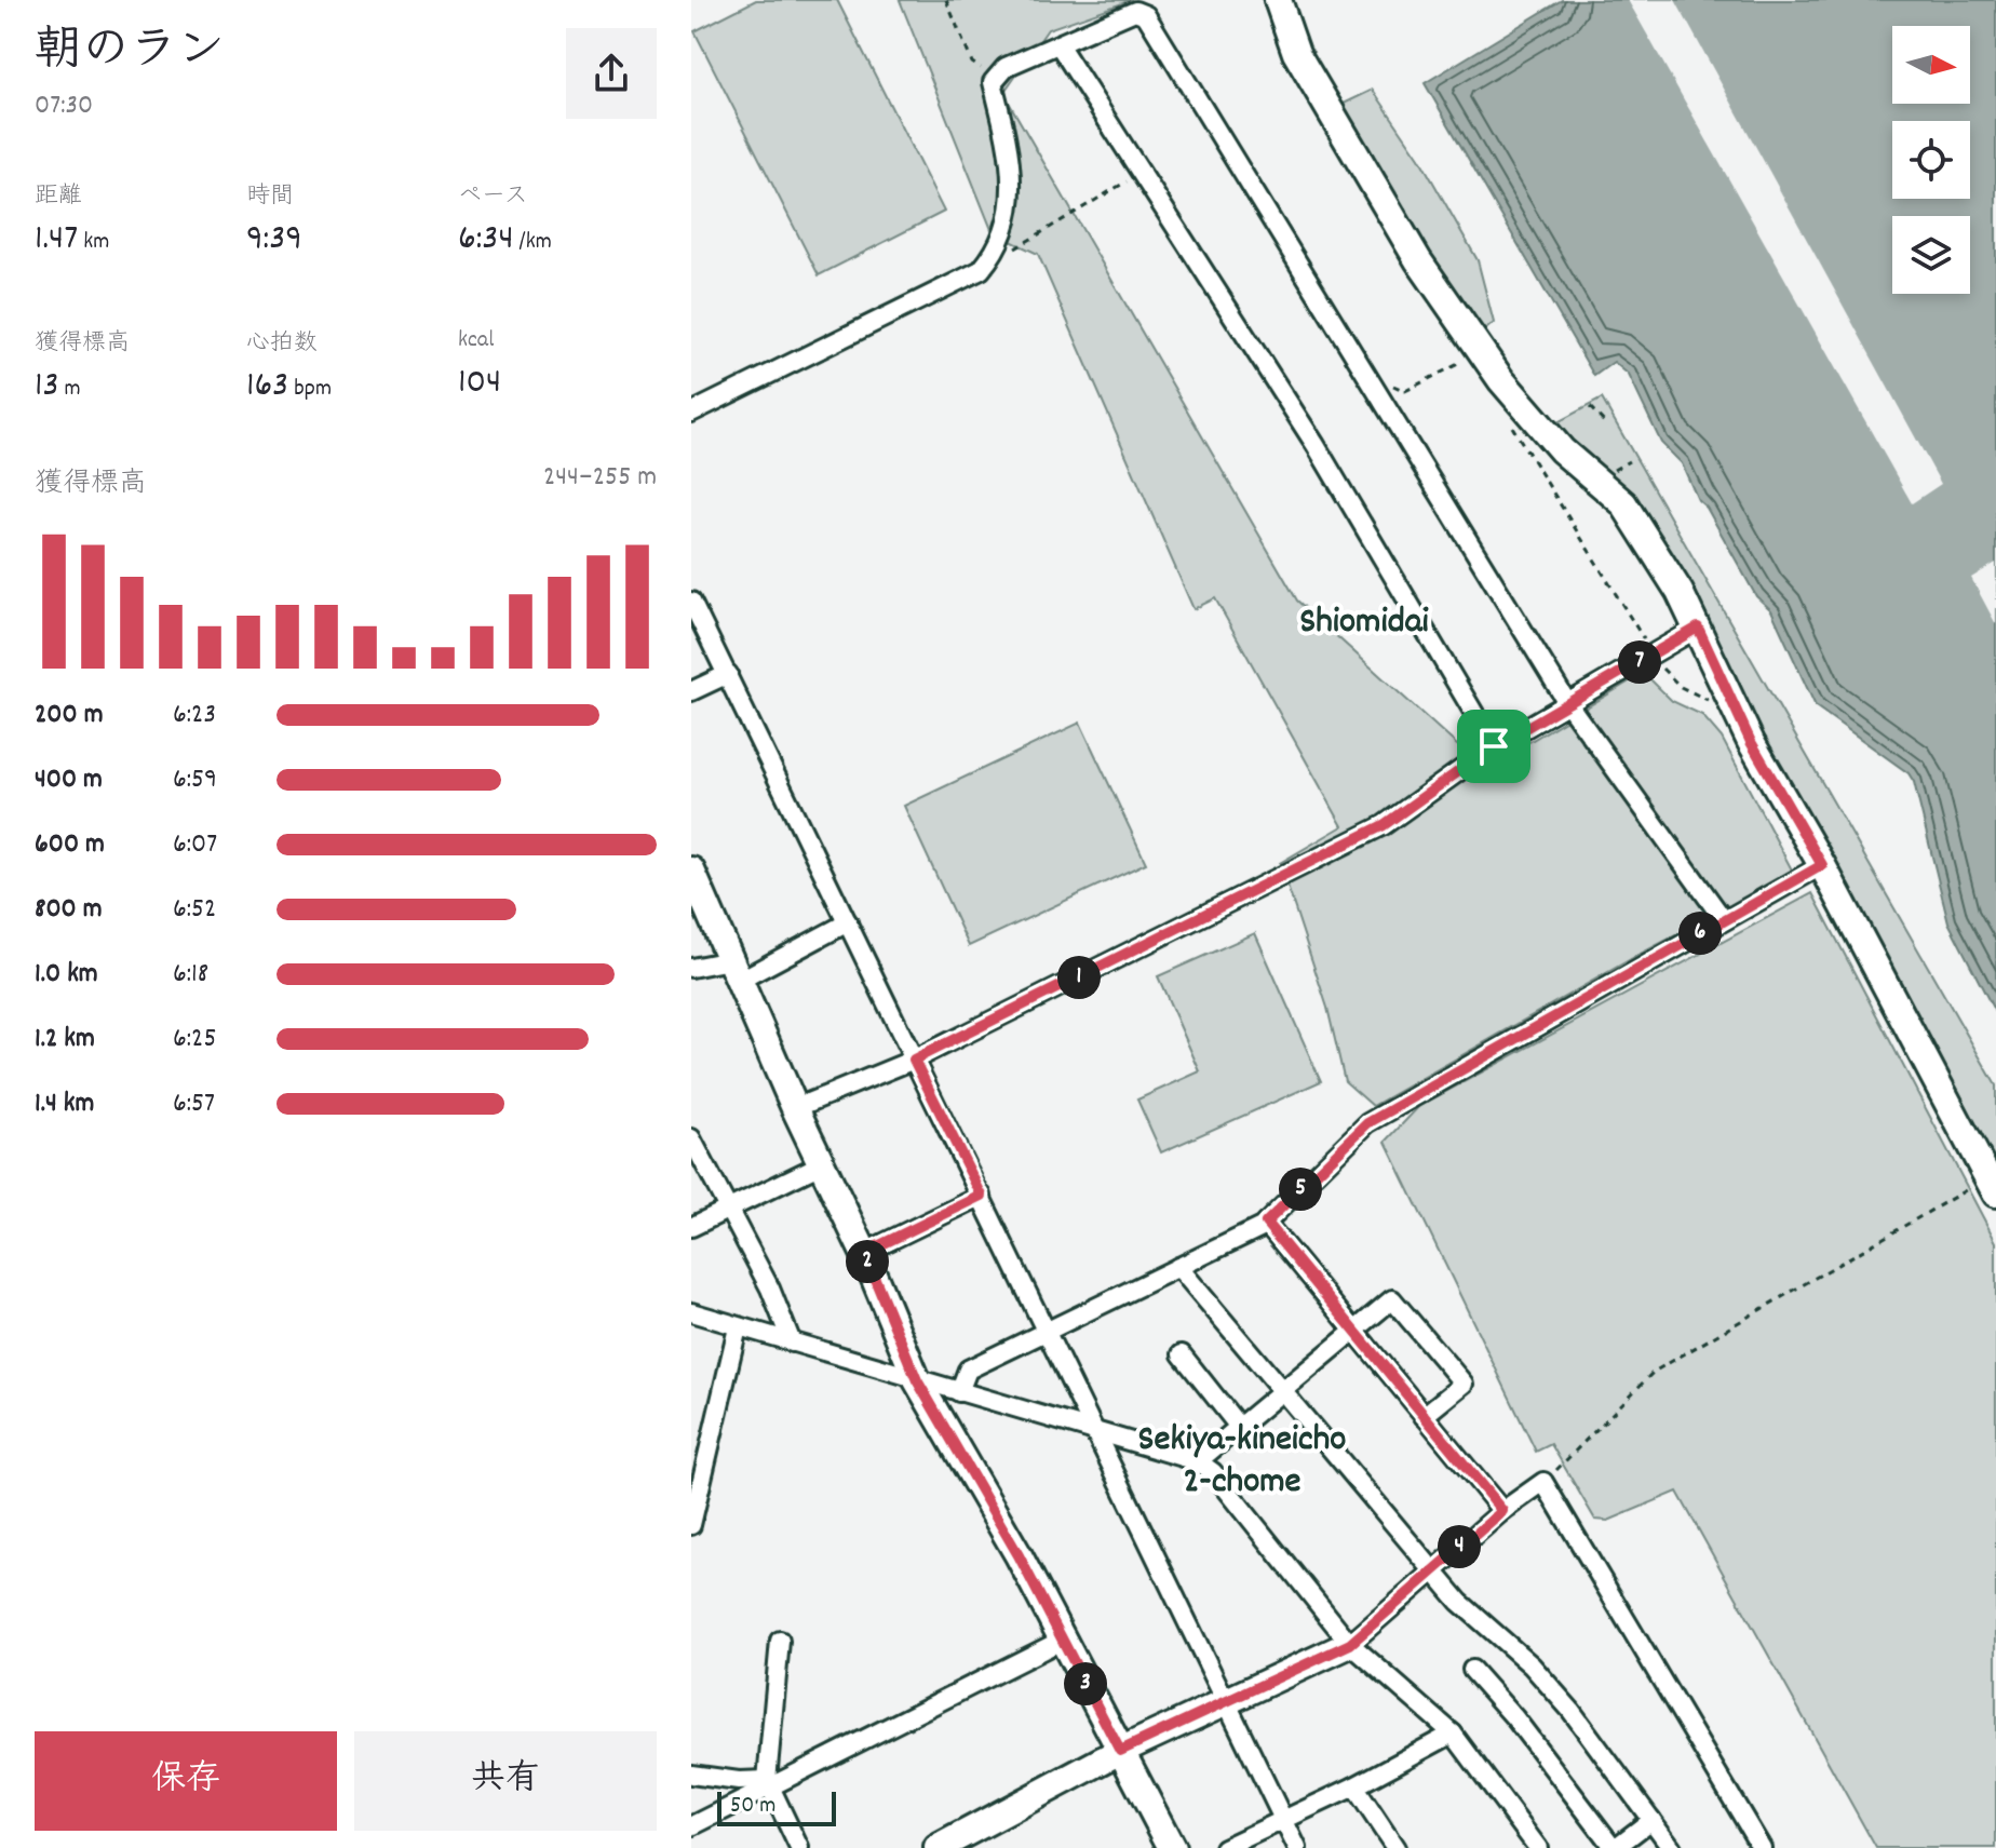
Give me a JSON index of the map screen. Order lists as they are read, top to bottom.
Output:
{
  "districts": ["Shiomidai", "Sekiya-kineicho 2-chome"],
  "scale_bar": "50 m",
  "north": "right",
  "page": {
    "heading": ["朝のラン", "07:30"],
    "stats": [
      ["距離", "1.47 km"],
      ["時間", "9:39"],
      ["ペース", "6:34 /km"],
      ["獲得標高", "13 m"],
      ["心拍数", "163 bpm"],
      ["kcal", "104"]
    ],
    "chart": ["獲得標高", "244–255 m"],
    "pins": [
      "7",
      "6",
      "1",
      "5",
      "2",
      "4",
      "3"
    ],
    "list": [
      {
        "name": "200 m",
        "note": "6:23"
      },
      {
        "name": "400 m",
        "note": "6:59"
      },
      {
        "name": "600 m",
        "note": "6:07"
      },
      {
        "name": "800 m",
        "note": "6:52"
      },
      {
        "name": "1.0 km",
        "note": "6:18"
      },
      {
        "name": "1.2 km",
        "note": "6:25"
      },
      {
        "name": "1.4 km",
        "note": "6:57"
      }
    ],
    "buttons": ["保存", "共有"],
    "scale": "50 m"
  }
}
